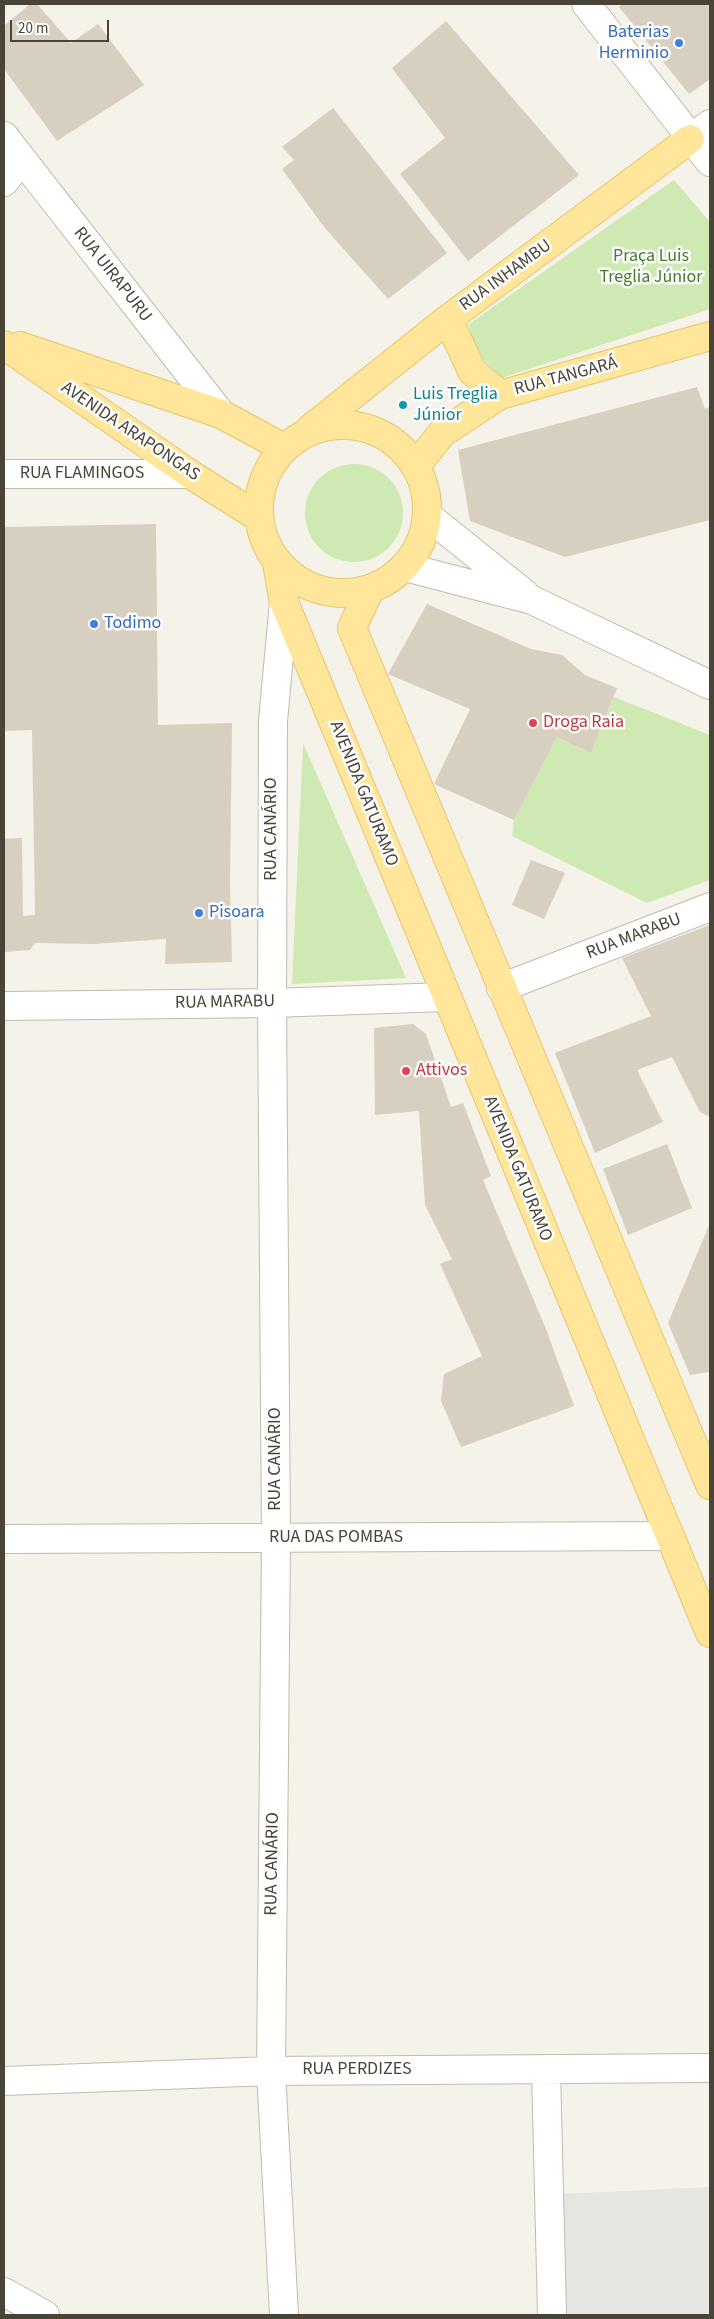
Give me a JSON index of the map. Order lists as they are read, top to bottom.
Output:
{
  "streets": {
    "main road": [
      "RUA INHAMBU",
      "RUA TANGARÁ",
      "AVENIDA ARAPONGAS",
      "AVENIDA GATURAMO"
    ],
    "street": [
      "RUA UIRAPURU",
      "RUA FLAMINGOS",
      "RUA CANÁRIO",
      "RUA MARABU",
      "RUA DAS POMBAS",
      "RUA PERDIZES"
    ]
  },
  "crossings": [
    ["RUA UIRAPURU", "AVENIDA ARAPONGAS"],
    ["RUA INHAMBU", "RUA TANGARÁ"],
    ["RUA INHAMBU", "AVENIDA ARAPONGAS"],
    ["RUA INHAMBU", "AVENIDA GATURAMO"],
    ["RUA TANGARÁ", "AVENIDA ARAPONGAS"],
    ["RUA TANGARÁ", "AVENIDA GATURAMO"],
    ["AVENIDA ARAPONGAS", "RUA FLAMINGOS"],
    ["AVENIDA ARAPONGAS", "AVENIDA GATURAMO"],
    ["AVENIDA GATURAMO", "RUA CANÁRIO"],
    ["AVENIDA GATURAMO", "RUA MARABU"],
    ["AVENIDA GATURAMO", "RUA DAS POMBAS"],
    ["RUA CANÁRIO", "RUA MARABU"],
    ["RUA CANÁRIO", "RUA DAS POMBAS"],
    ["RUA CANÁRIO", "RUA PERDIZES"]
  ],
  "parks": ["Praça Luis Treglia Júnior"],
  "places": [
    "Baterias Herminio",
    "Luis Treglia Júnior",
    "Todimo",
    "Droga Raia",
    "Pisoara",
    "Attivos"
  ],
  "scale_bar": "20 m"
}
